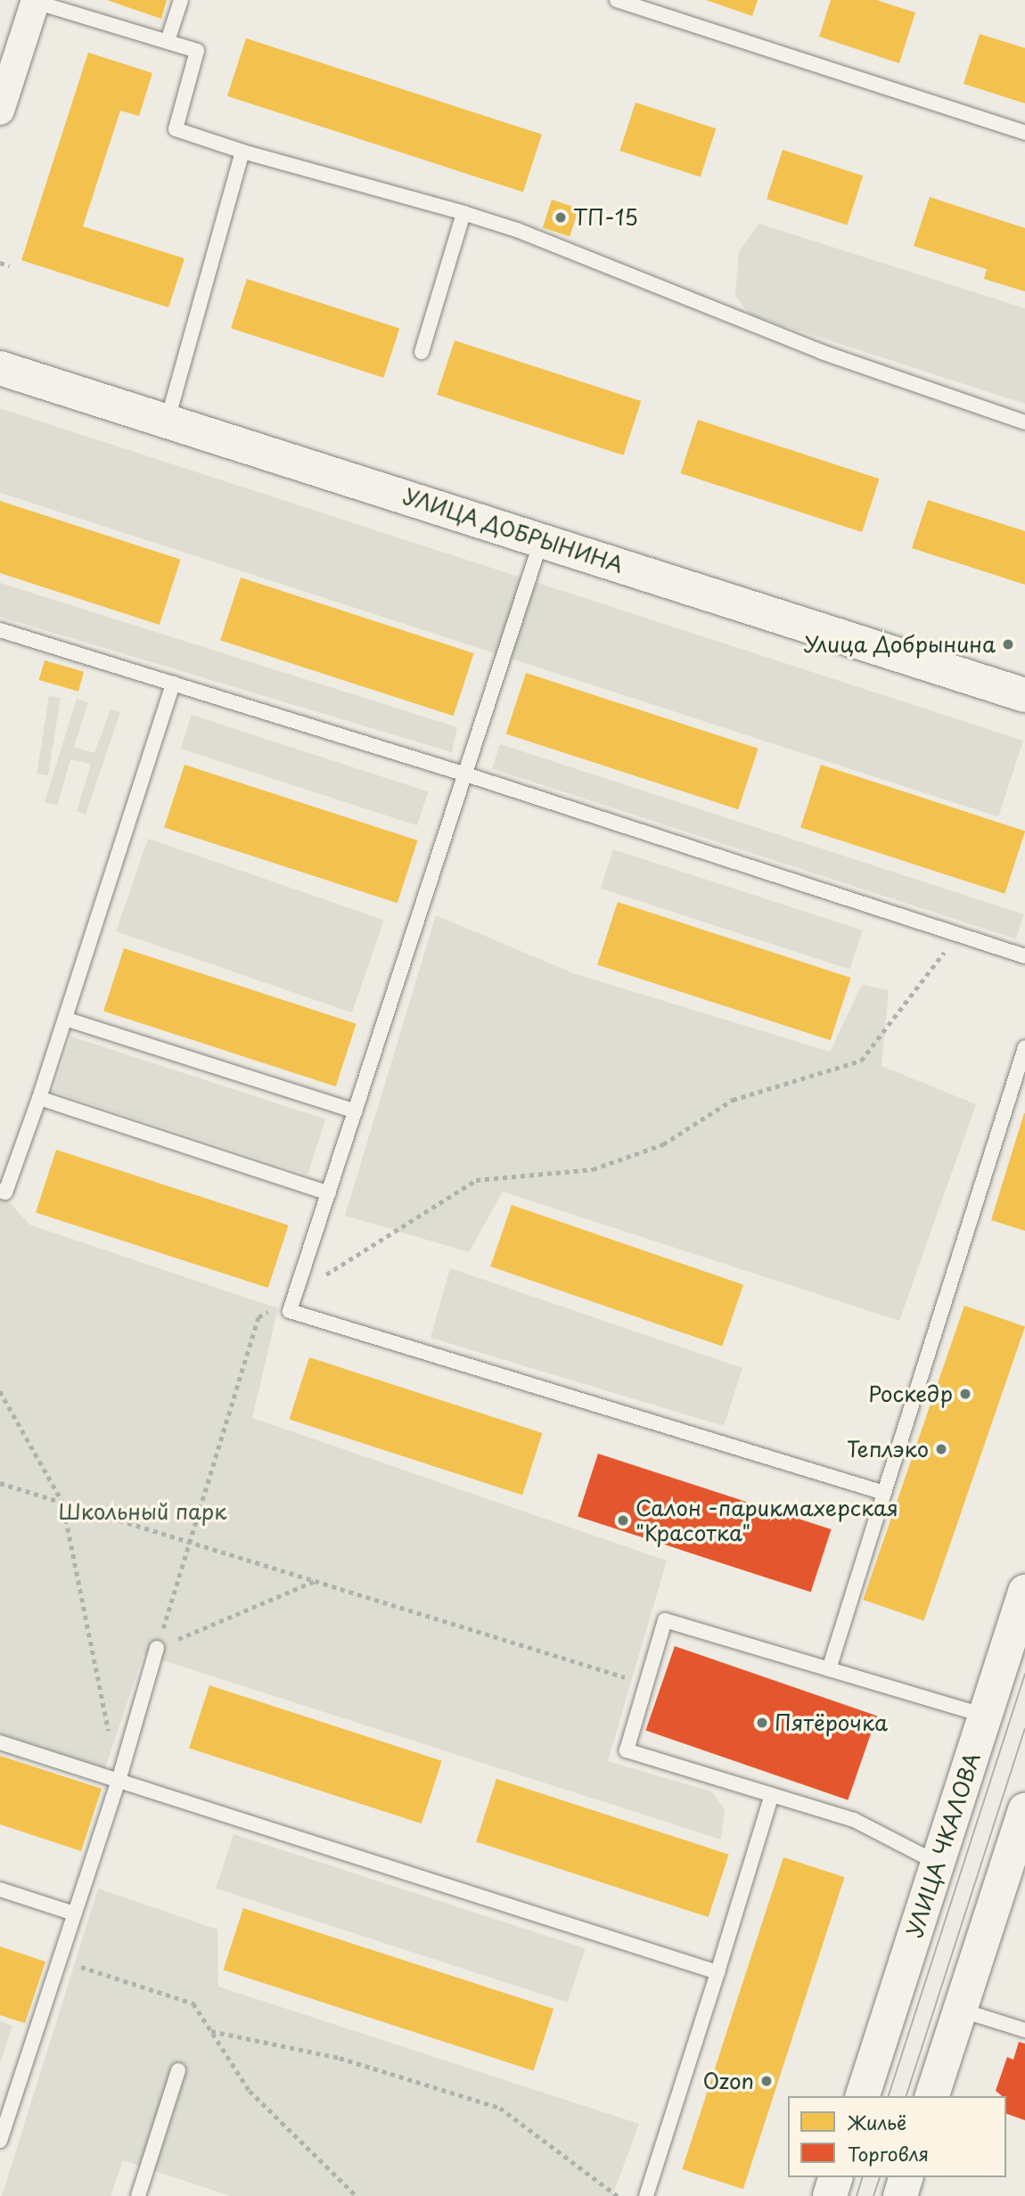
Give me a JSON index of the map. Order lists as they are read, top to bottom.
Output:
{
  "streets": {
    "main road": ["УЛИЦА ДОБРЫНИНА", "УЛИЦА ЧКАЛОВА"]
  },
  "parks": ["Школьный парк"],
  "places": [
    "ТП-15",
    "Улица Добрынина",
    "Роскедр",
    "Теплэко",
    "Салон -парикмахерская \"Красотка\"",
    "Пятёрочка",
    "Ozon"
  ],
  "legend": ["Жильё", "Торговля"]
}
